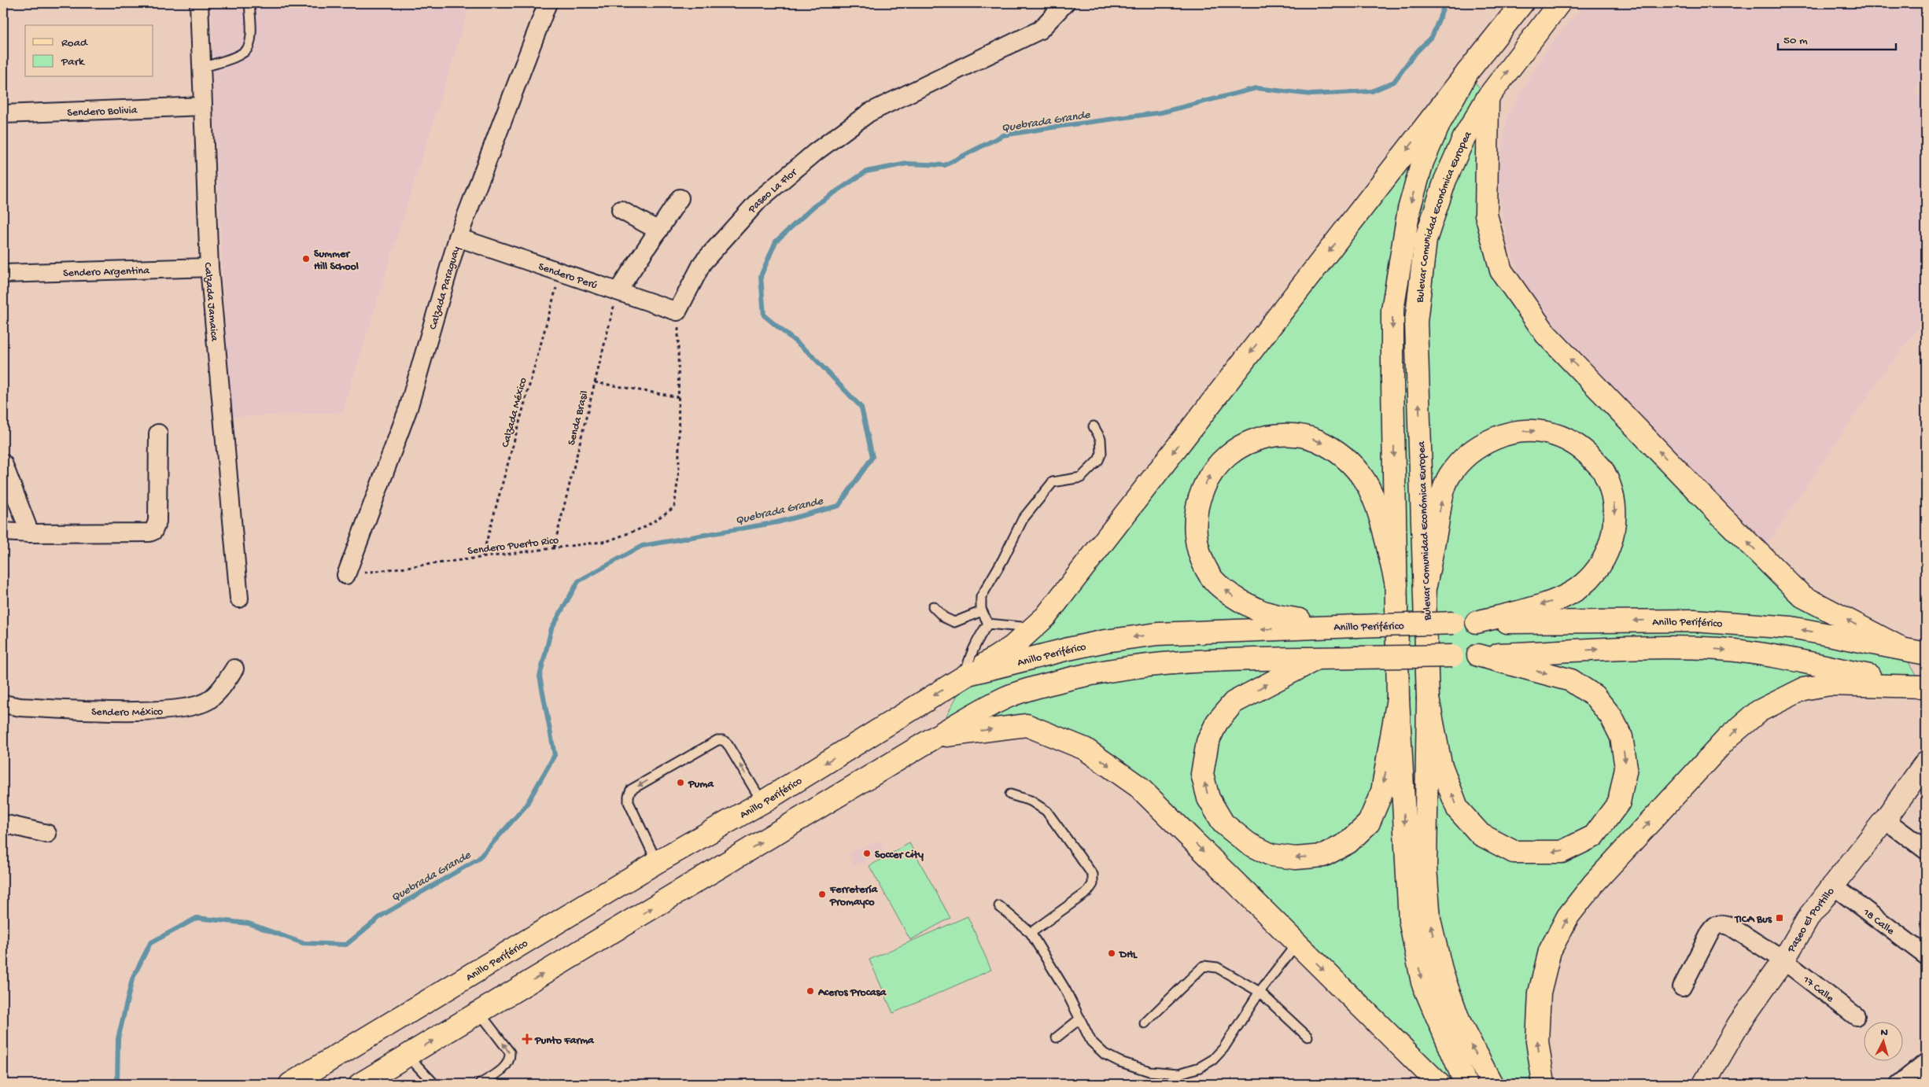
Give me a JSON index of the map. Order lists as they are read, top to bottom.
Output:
{
  "streets": {
    "main road": ["Bulevar Comunidad Económica Europea", "Anillo Periférico", "Paseo El Portillo"],
    "street": [
      "Sendero Bolivia",
      "Paseo La Flor",
      "Sendero Argentina",
      "Sendero Perú",
      "Calzada Paraguay",
      "Calzada Jamaica",
      "Sendero México",
      "18 Calle",
      "17 Calle"
    ],
    "path": ["Calzada México", "Senda Brasil", "Sendero Puerto Rico"]
  },
  "crossings": [
    ["Sendero Bolivia", "Calzada Jamaica"],
    ["Paseo La Flor", "Sendero Perú"],
    ["Sendero Argentina", "Calzada Jamaica"],
    ["Sendero Perú", "Calzada Paraguay"],
    ["Sendero Perú", "Calzada México"],
    ["Sendero Perú", "Senda Brasil"],
    ["Calzada Paraguay", "Sendero Puerto Rico"],
    ["Calzada México", "Sendero Puerto Rico"],
    ["Senda Brasil", "Sendero Puerto Rico"],
    ["Paseo El Portillo", "18 Calle"],
    ["Paseo El Portillo", "17 Calle"]
  ],
  "water": ["Quebrada Grande"],
  "places": {
    "other": [
      "Summer Hill School",
      "Puma",
      "Soccer City",
      "Ferretería Promayco",
      "DHL",
      "Aceros Procasa"
    ],
    "transit": ["TICA Bus"],
    "health": ["Punto Farma"]
  },
  "legend": ["Road", "Park"],
  "scale_bar": "50 m",
  "north": "top"
}
